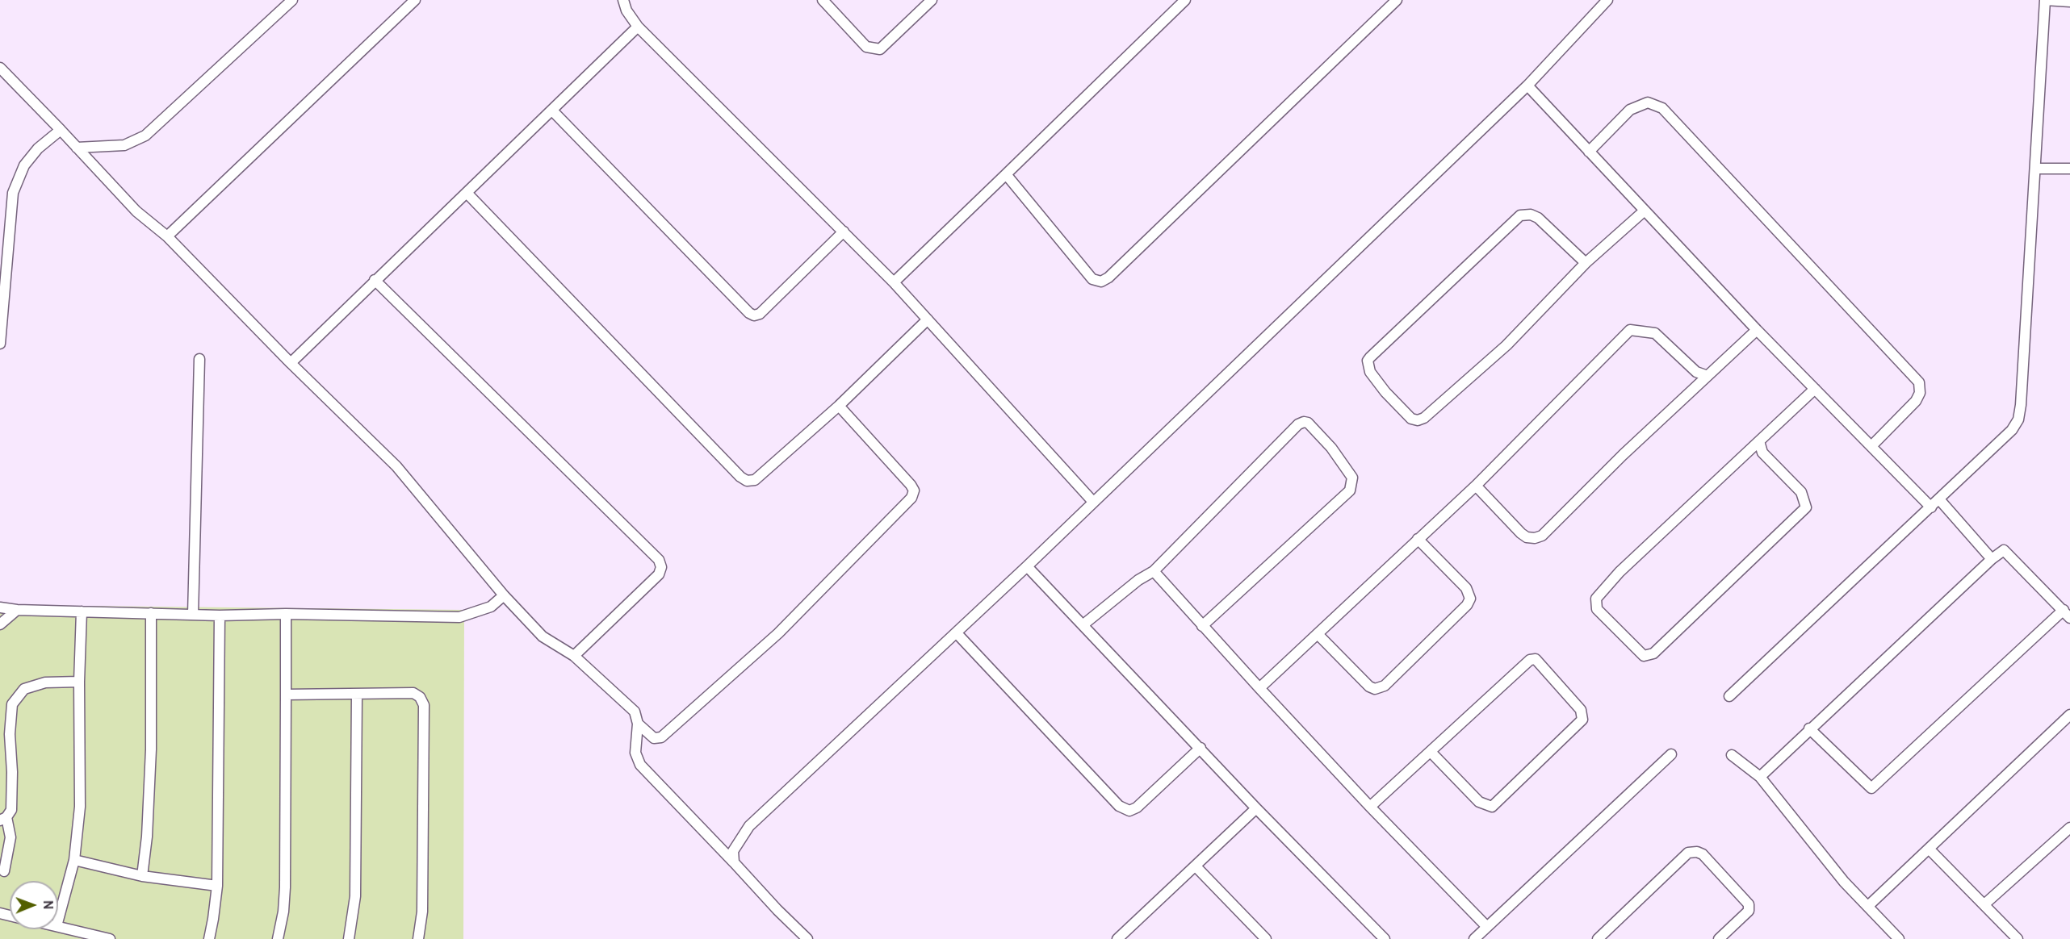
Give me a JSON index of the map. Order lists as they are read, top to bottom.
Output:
{
  "north": "right"
}
